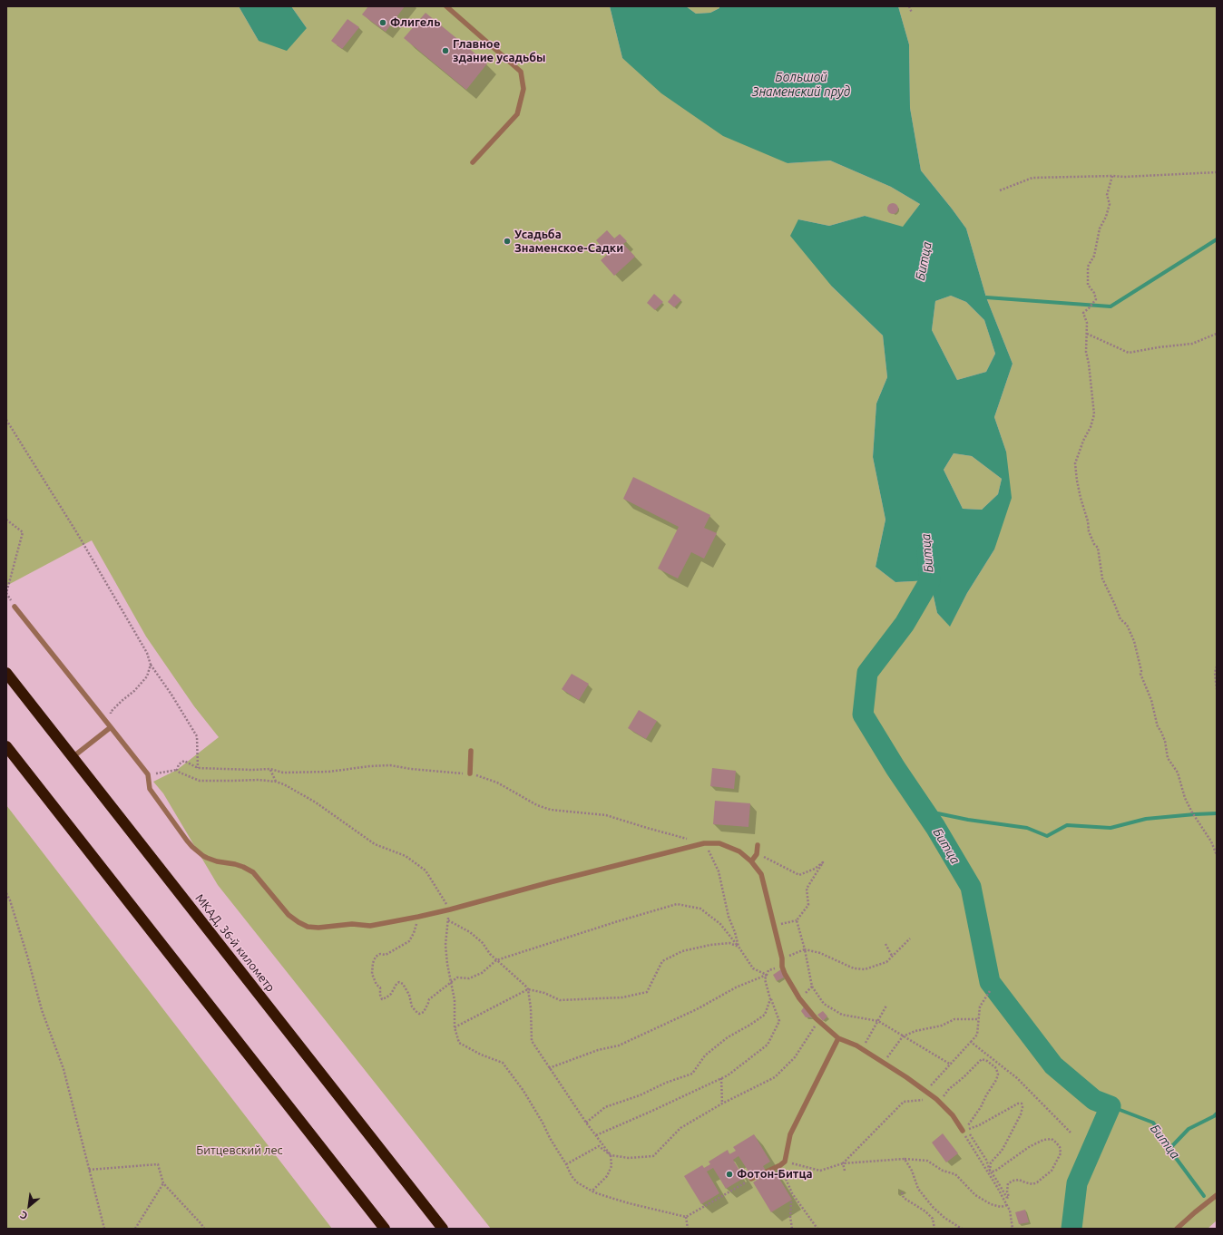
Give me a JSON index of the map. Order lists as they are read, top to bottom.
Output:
{
  "streets": {
    "highway": ["МКАД, 36-й километр"]
  },
  "water": ["Большой Знаменский пруд", "Битца"],
  "parks": ["Битцевский лес"],
  "places": [
    "Флигель",
    "Главное здание усадьбы",
    "Усадьба Знаменское-Садки",
    "Фотон-Битца"
  ],
  "north": "bottom left"
}
